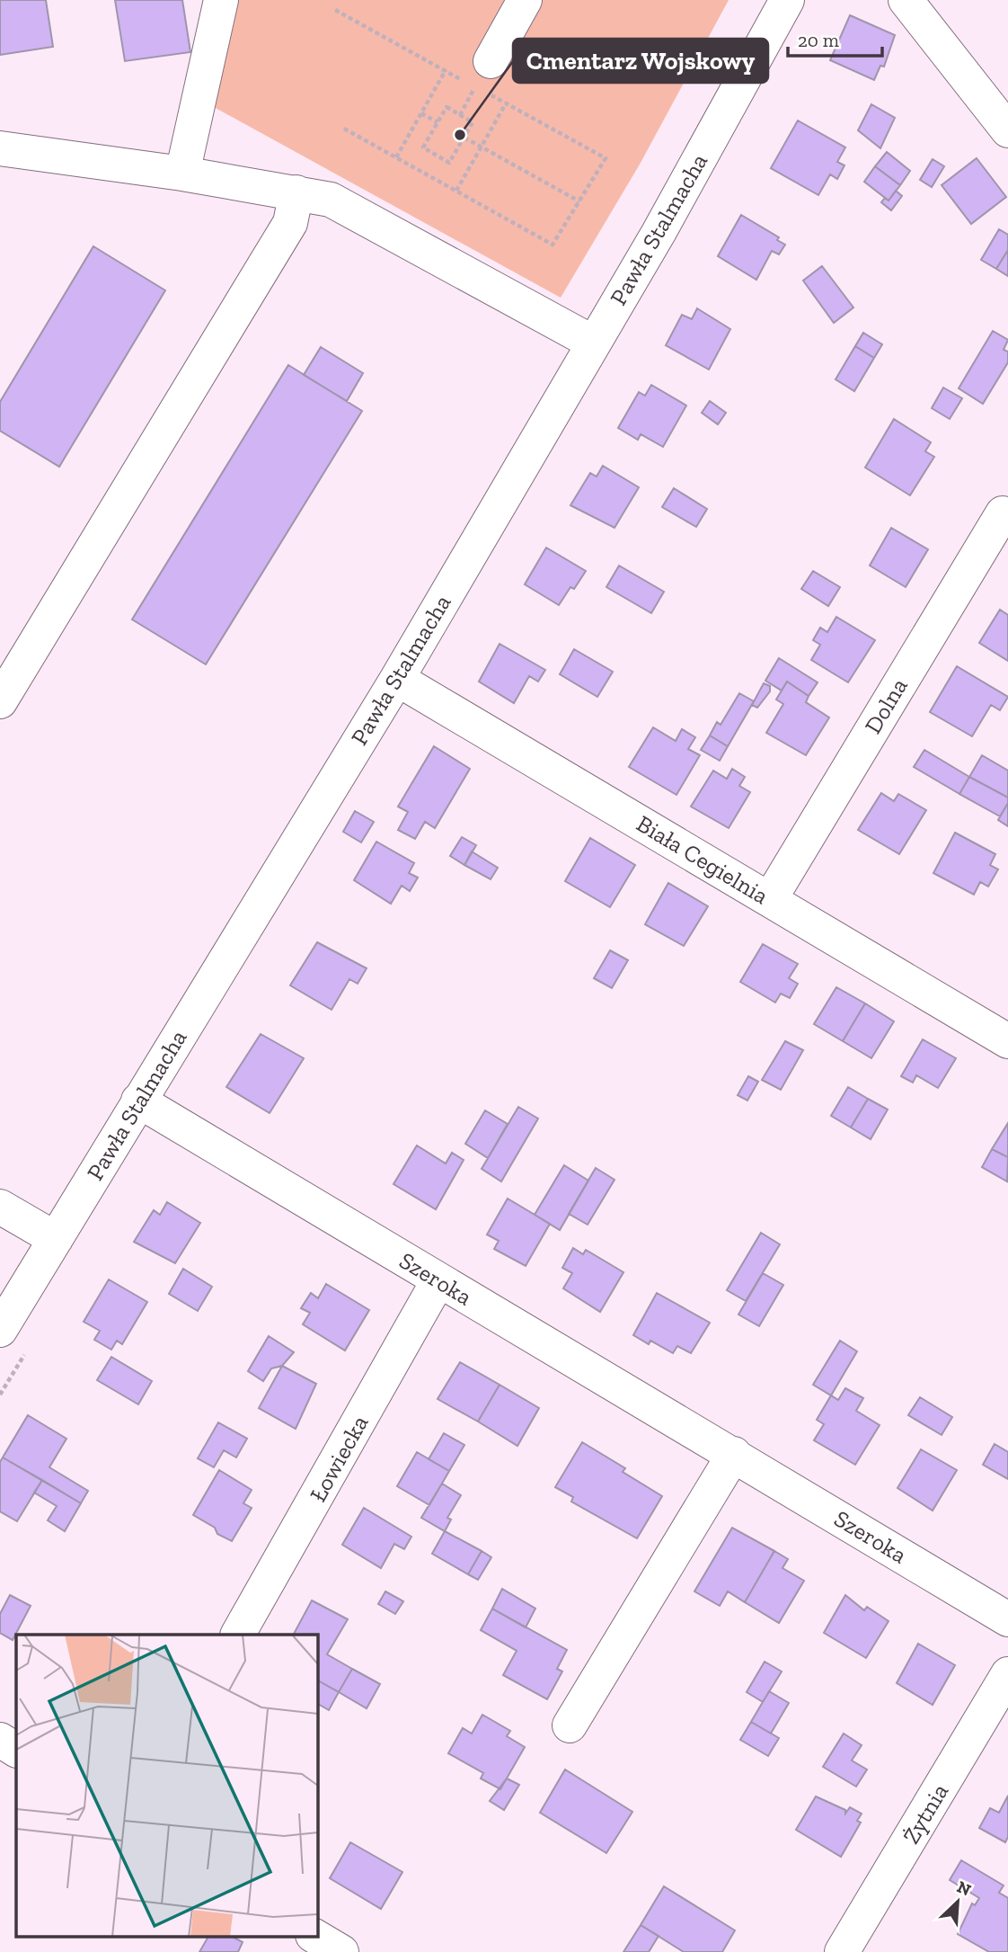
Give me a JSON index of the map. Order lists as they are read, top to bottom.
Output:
{
  "streets": {
    "street": [
      "Pawła Stalmacha",
      "Dolna",
      "Biała Cegielnia",
      "Szeroka",
      "Łowiecka",
      "Żytnia"
    ]
  },
  "crossings": [
    ["Pawła Stalmacha", "Biała Cegielnia"],
    ["Pawła Stalmacha", "Szeroka"],
    ["Dolna", "Biała Cegielnia"],
    ["Szeroka", "Łowiecka"]
  ],
  "places": ["Cmentarz Wojskowy"],
  "scale_bar": "20 m",
  "north": "top right"
}
